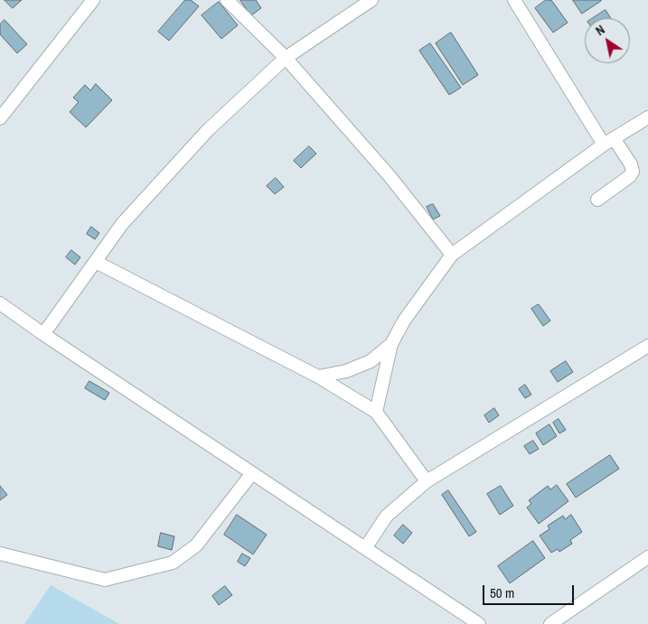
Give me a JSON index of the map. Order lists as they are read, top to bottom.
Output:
{
  "scale_bar": "50 m",
  "north": "top left"
}
